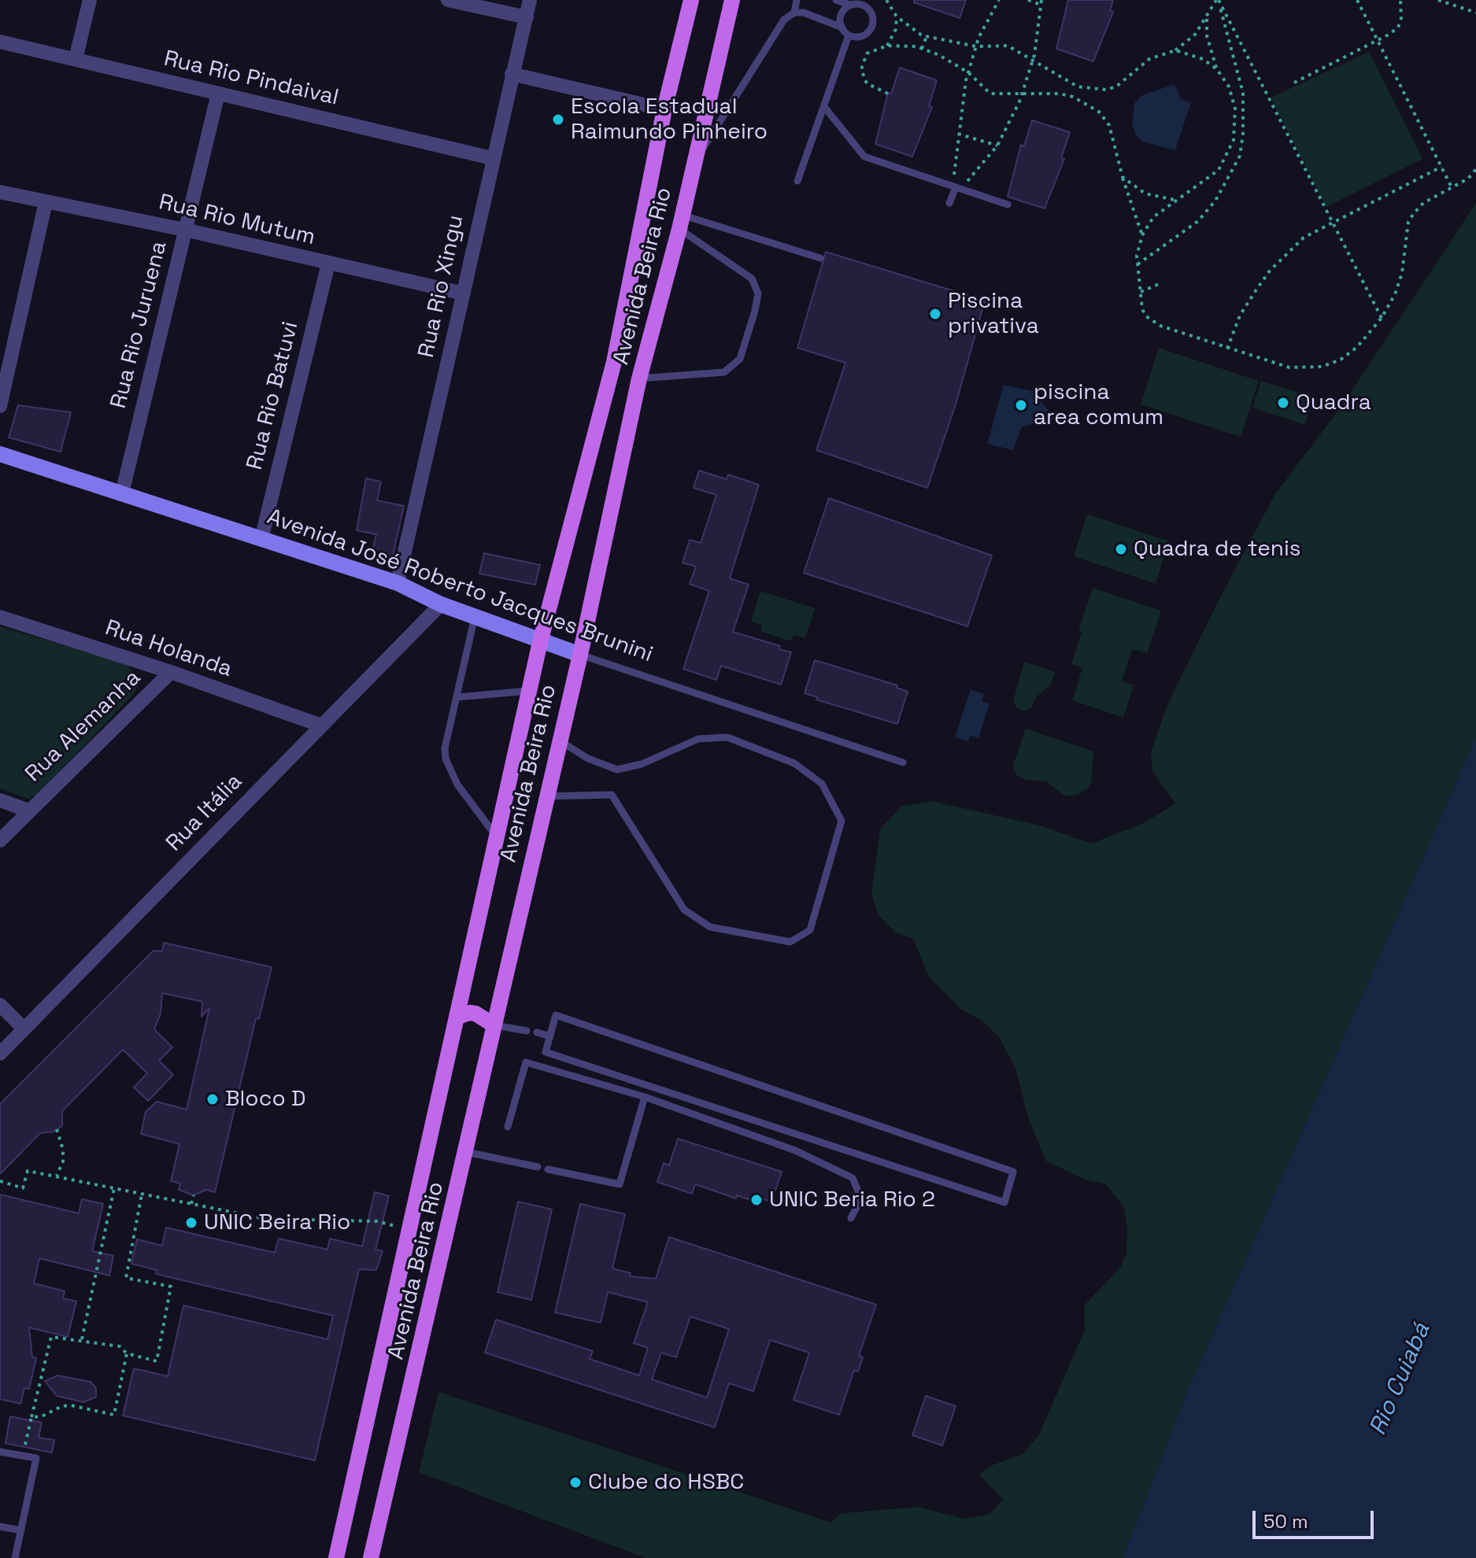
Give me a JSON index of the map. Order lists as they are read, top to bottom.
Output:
{
  "streets": {
    "main road": ["Avenida Beira Rio", "Avenida José Roberto Jacques Brunini"],
    "street": [
      "Rua Rio Pindaival",
      "Rua Rio Mutum",
      "Rua Rio Xingu",
      "Rua Rio Juruena",
      "Rua Rio Batuvi",
      "Rua Holanda",
      "Rua Alemanha",
      "Rua Itália"
    ]
  },
  "crossings": [
    ["Rua Rio Pindaival", "Rua Rio Xingu"],
    ["Rua Rio Pindaival", "Rua Rio Juruena"],
    ["Rua Rio Mutum", "Rua Rio Xingu"],
    ["Rua Rio Mutum", "Rua Rio Juruena"],
    ["Rua Rio Mutum", "Rua Rio Batuvi"],
    ["Avenida Beira Rio", "Avenida José Roberto Jacques Brunini"],
    ["Rua Rio Xingu", "Avenida José Roberto Jacques Brunini"],
    ["Rua Rio Juruena", "Avenida José Roberto Jacques Brunini"],
    ["Rua Rio Batuvi", "Avenida José Roberto Jacques Brunini"],
    ["Avenida José Roberto Jacques Brunini", "Rua Itália"],
    ["Rua Holanda", "Rua Alemanha"],
    ["Rua Holanda", "Rua Itália"]
  ],
  "water": ["Rio Cuiabá"],
  "places": [
    "Escola Estadual Raimundo Pinheiro",
    "Piscina privativa",
    "Quadra",
    "piscina area comum",
    "Quadra de tenis",
    "Bloco D",
    "UNIC Beria Rio 2",
    "UNIC Beira Rio",
    "Clube do HSBC"
  ],
  "scale_bar": "50 m"
}
